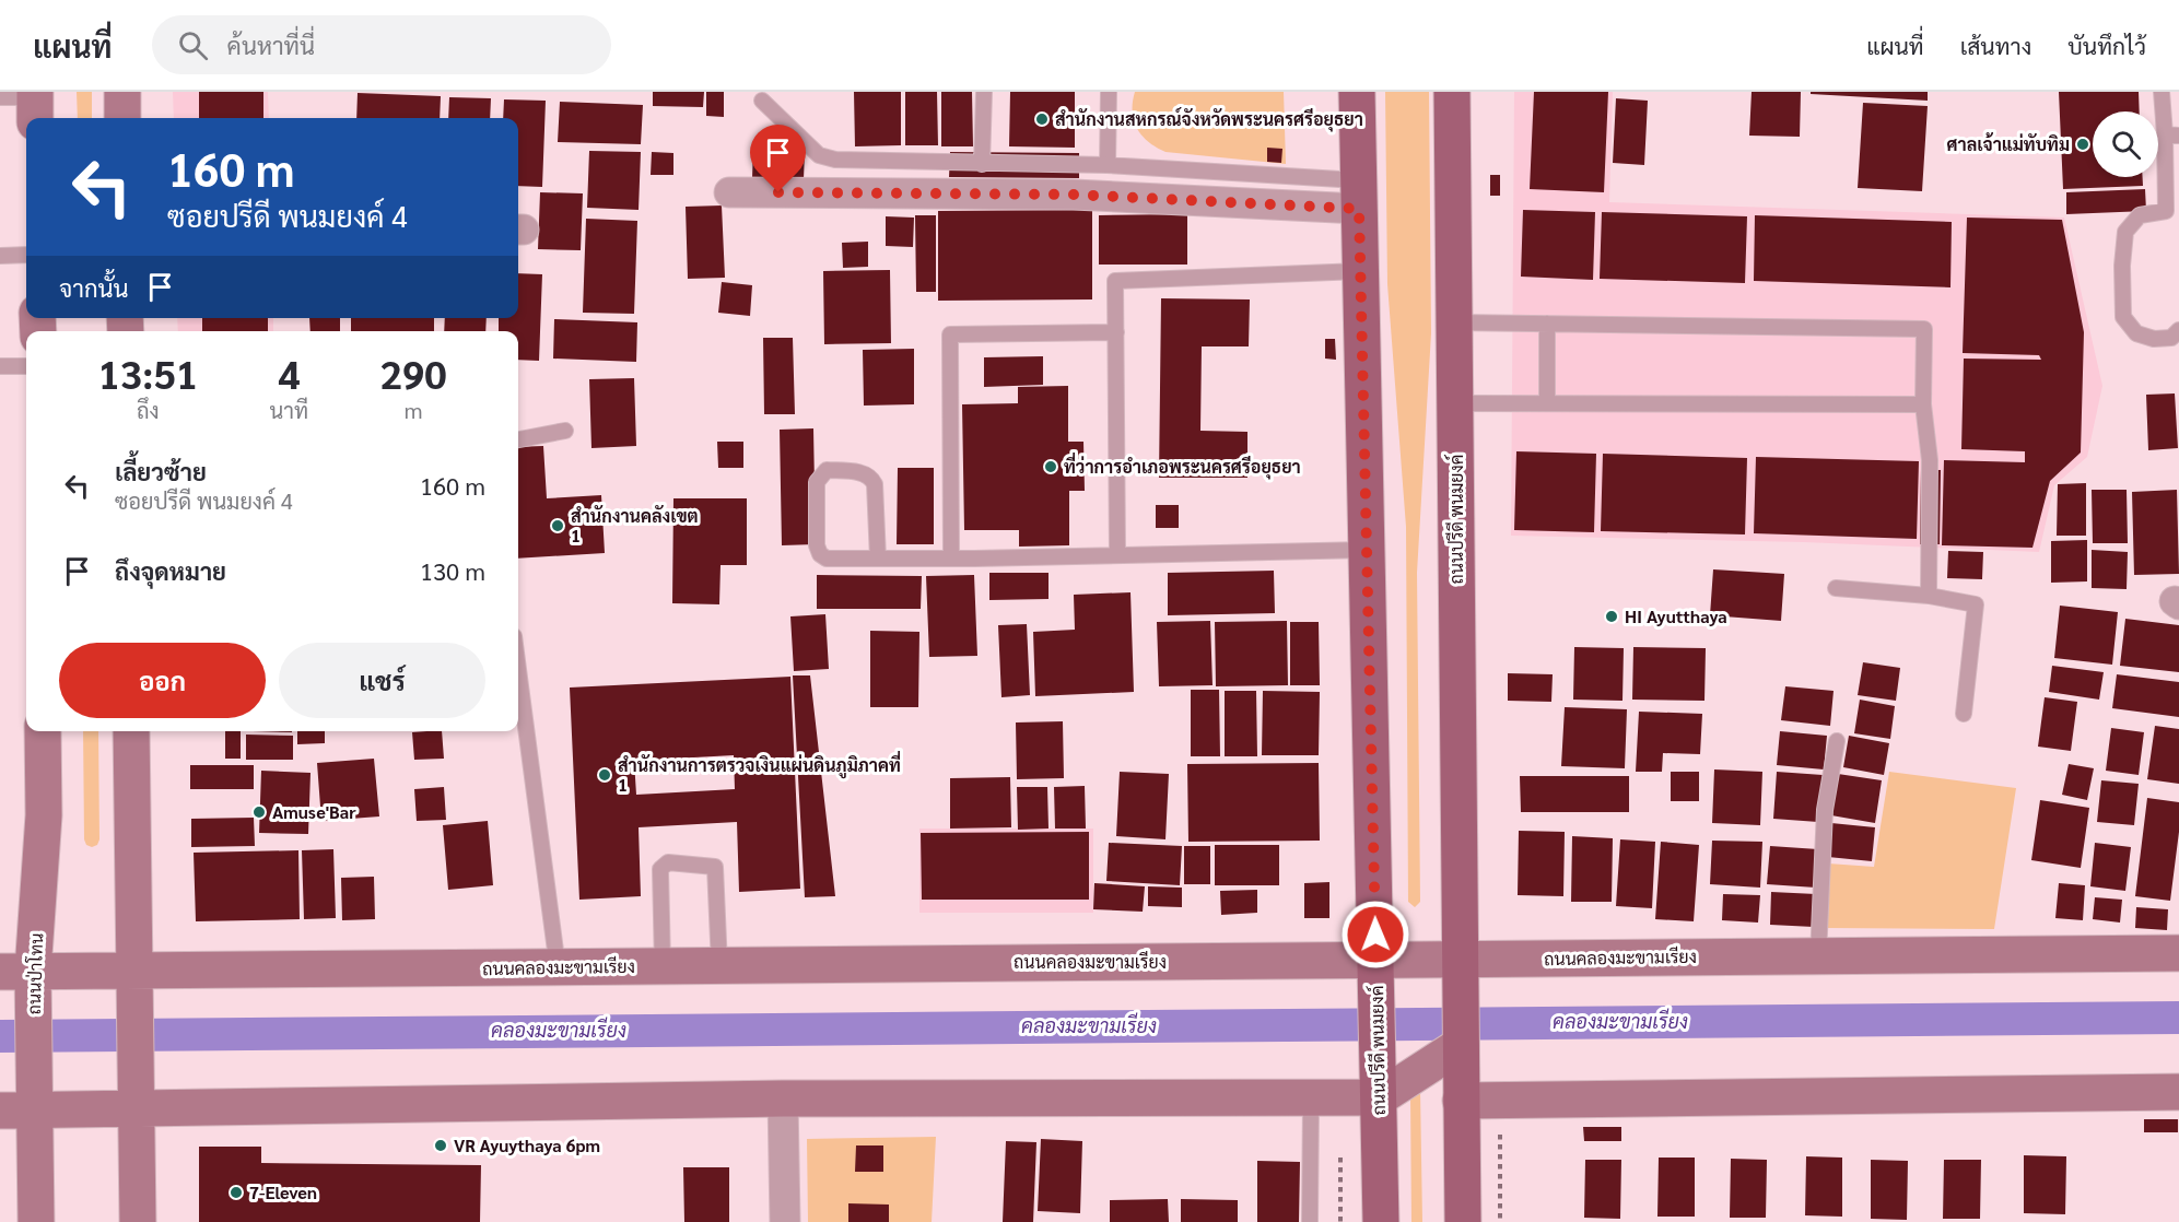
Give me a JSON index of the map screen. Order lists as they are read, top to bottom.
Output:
{
  "streets": {
    "main road": ["ถนนปรีดี พนมยงค์"],
    "street": ["ถนนคลองมะขามเรียง", "ถนนป่าโทน"]
  },
  "crossings": [
    ["ถนนปรีดี พนมยงค์", "ถนนคลองมะขามเรียง"],
    ["ถนนคลองมะขามเรียง", "ถนนป่าโทน"]
  ],
  "water": ["คลองมะขามเรียง"],
  "places": [
    "สํานักงานสหกรณ์จังหวัดพระนครศรีอยุธยา",
    "ศาลเจ้าแม่ทับทิม",
    "ที่ว่าการอำเภอพระนครศรีอยุธยา",
    "สำนักงานคลังเขต 1",
    "HI Ayutthaya",
    "สำนักงานการตรวจเงินแผ่นดินภูมิภาคที่ 1",
    "Amuse'Bar",
    "VR Ayuythaya 6pm",
    "7-Eleven"
  ],
  "page": {
    "header": "แผนที่",
    "search": "ค้นหาที่นี่",
    "nav": ["แผนที่", "เส้นทาง", "บันทึกไว้"],
    "turn": ["160 m", "ซอยปรีดี พนมยงค์ 4"],
    "then": "จากนั้น",
    "eta": [
      "13:51",
      "ถึง",
      "4",
      "นาที",
      "290",
      "m"
    ],
    "list": [
      {
        "name": "เลี้ยวซ้าย",
        "note": "ซอยปรีดี พนมยงค์ 4",
        "value": "160 m"
      },
      {
        "name": "ถึงจุดหมาย",
        "value": "130 m"
      }
    ],
    "buttons": ["ออก", "แชร์"]
  }
}
